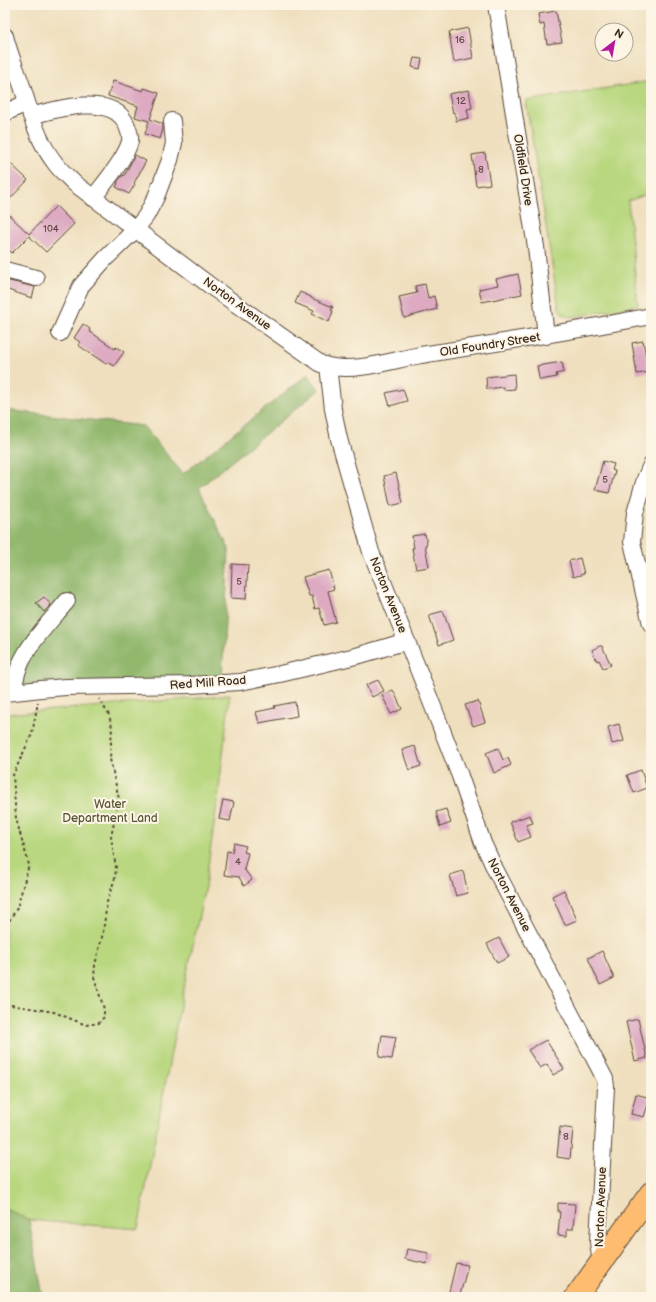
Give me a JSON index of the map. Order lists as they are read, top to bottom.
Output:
{
  "streets": {
    "street": [
      "Oldfield Drive",
      "Norton Avenue",
      "Old Foundry Street",
      "Red Mill Road"
    ]
  },
  "crossings": [
    ["Oldfield Drive", "Old Foundry Street"],
    ["Norton Avenue", "Old Foundry Street"],
    ["Norton Avenue", "Red Mill Road"]
  ],
  "parks": ["Water Department Land"],
  "house_numbers": [
    "16",
    "12",
    "8",
    "104",
    "5",
    "5",
    "4",
    "8"
  ],
  "north": "top right"
}
